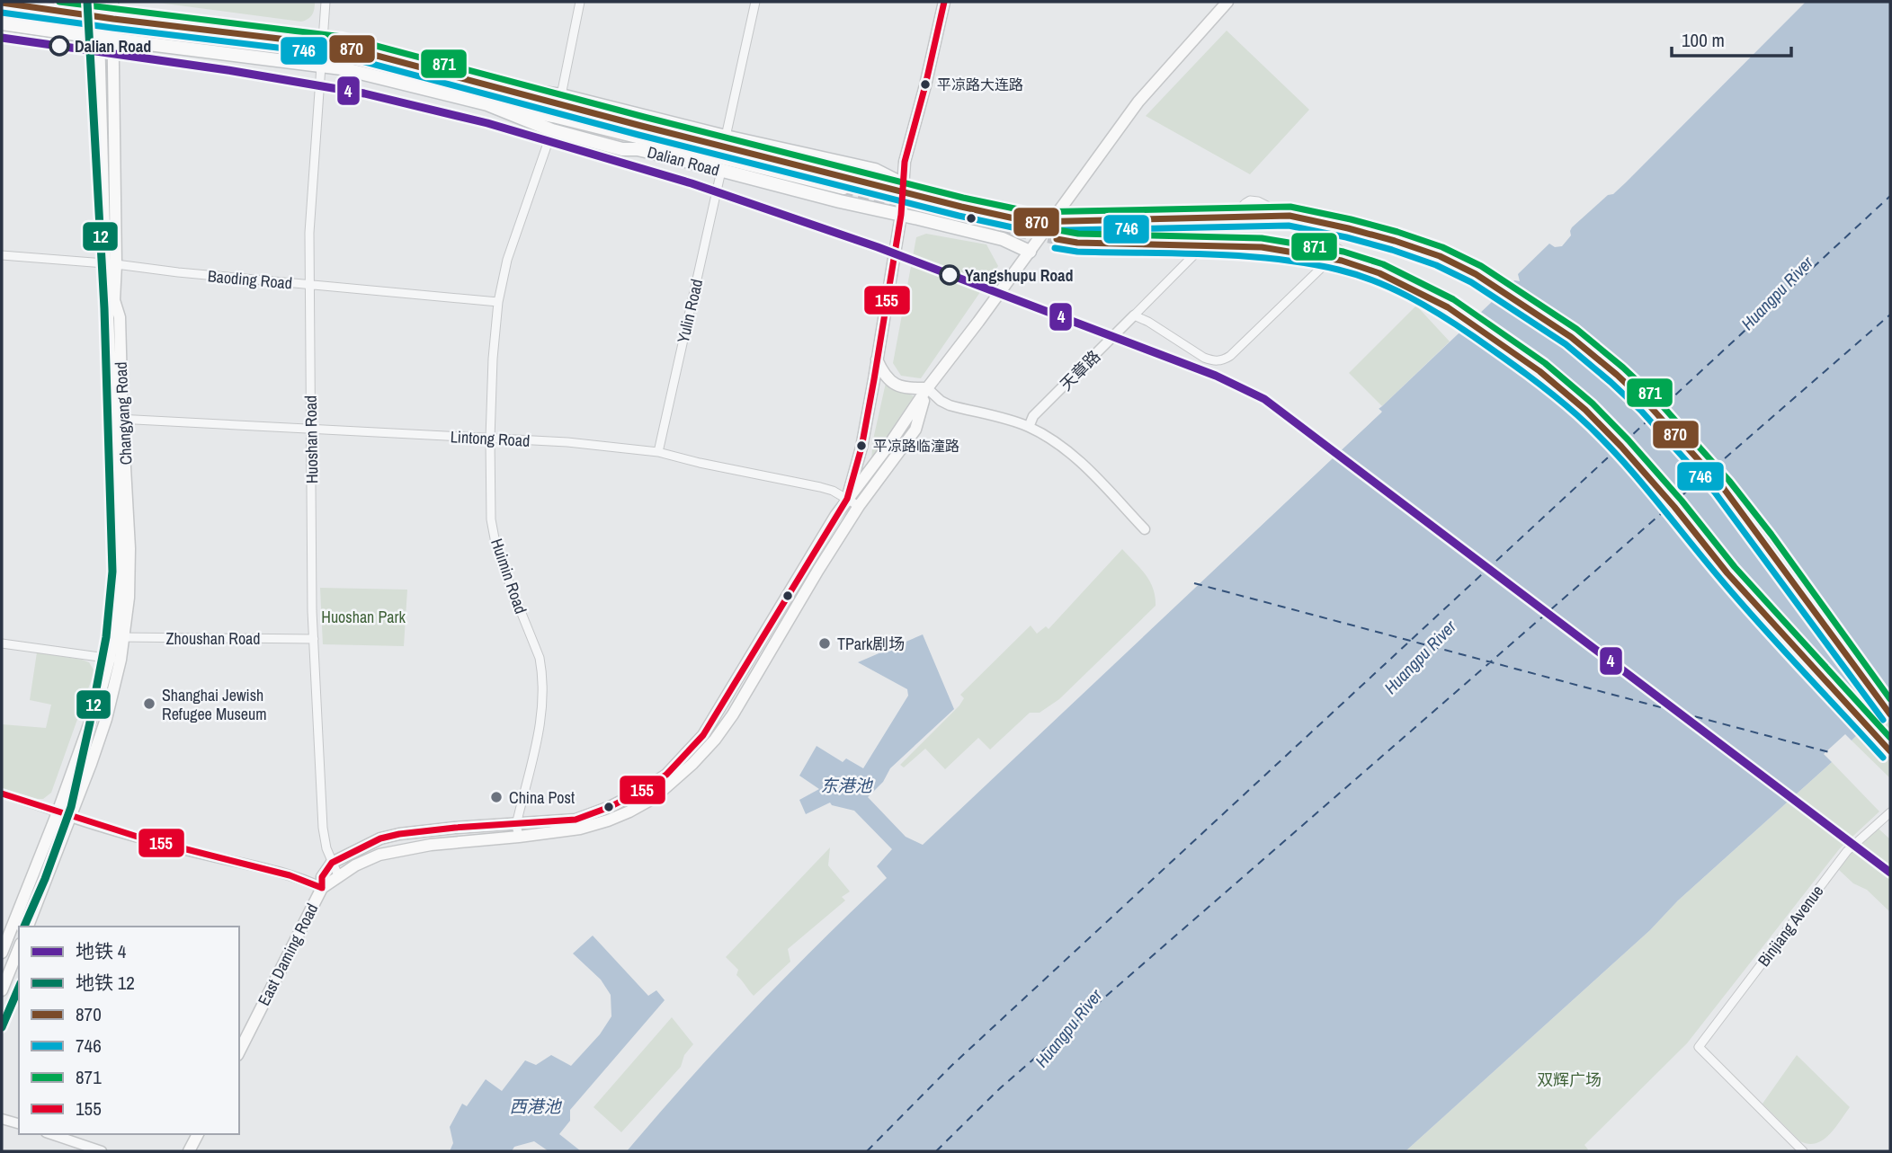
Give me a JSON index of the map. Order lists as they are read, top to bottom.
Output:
{
  "streets": {
    "main road": ["Dalian Road", "Changyang Road", "East Daming Road"],
    "street": [
      "Baoding Road",
      "Yulin Road",
      "天章路",
      "Lintong Road",
      "Huoshan Road",
      "Huimin Road",
      "Zhoushan Road",
      "Binjiang Avenue"
    ]
  },
  "crossings": [
    ["Dalian Road", "Yulin Road"],
    ["Dalian Road", "Changyang Road"],
    ["Dalian Road", "Huoshan Road"],
    ["Dalian Road", "Huimin Road"],
    ["Baoding Road", "Changyang Road"],
    ["Baoding Road", "Huoshan Road"],
    ["Baoding Road", "Huimin Road"],
    ["Yulin Road", "Lintong Road"],
    ["Changyang Road", "Lintong Road"],
    ["Changyang Road", "Zhoushan Road"],
    ["Lintong Road", "Huoshan Road"],
    ["Lintong Road", "Huimin Road"],
    ["Huoshan Road", "Zhoushan Road"],
    ["Huoshan Road", "East Daming Road"],
    ["Huimin Road", "East Daming Road"]
  ],
  "water": ["Huangpu River", "东港池", "西港池"],
  "parks": ["Huoshan Park", "双辉广场"],
  "places": [
    "Dalian Road",
    "平凉路大连路",
    "Yangshupu Road",
    "平凉路临潼路",
    "TPark剧场",
    "Shanghai Jewish Refugee Museum",
    "China Post"
  ],
  "lines": [
    "metro line 12",
    "transit line 871",
    "transit line 155",
    "transit line 870",
    "transit line 746",
    "metro line 4"
  ],
  "legend": [
    "地铁 4",
    "地铁 12",
    "870",
    "746",
    "871",
    "155"
  ],
  "scale_bar": "100 m"
}
